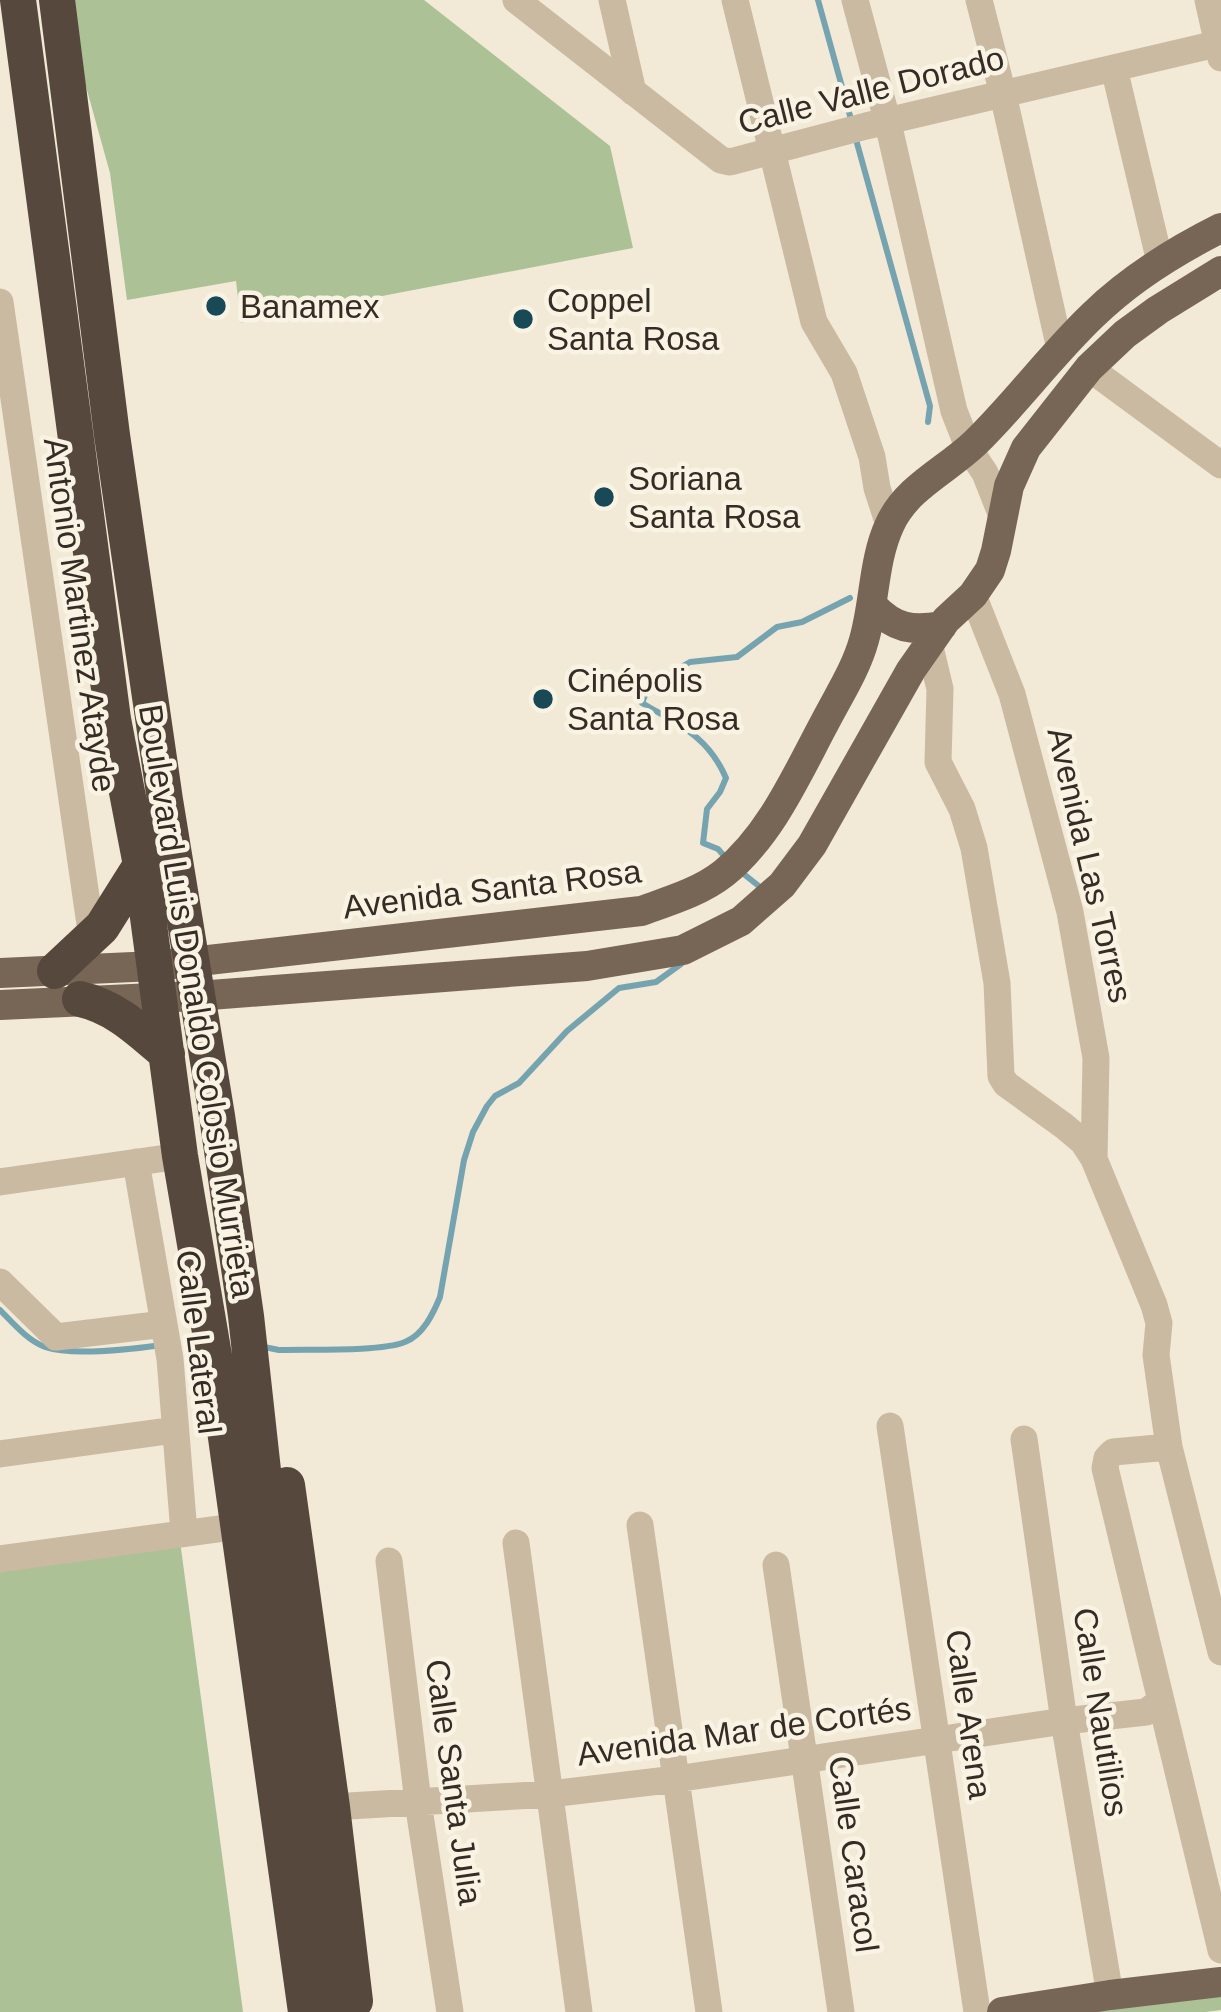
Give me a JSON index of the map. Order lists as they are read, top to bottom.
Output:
{
  "streets": {
    "highway": ["Boulevard Luis Donaldo Colosio Murrieta"],
    "main road": ["Avenida Santa Rosa"],
    "street": [
      "Calle Valle Dorado",
      "Antonio Martinez Atayde",
      "Avenida Las Torres",
      "Calle Lateral",
      "Calle Nautilios",
      "Calle Arena",
      "Avenida Mar de Cortés",
      "Calle Santa Julia",
      "Calle Caracol"
    ]
  },
  "crossings": [
    ["Avenida Las Torres", "Avenida Santa Rosa"],
    ["Avenida Santa Rosa", "Boulevard Luis Donaldo Colosio Murrieta"],
    ["Calle Nautilios", "Avenida Mar de Cortés"],
    ["Calle Arena", "Avenida Mar de Cortés"],
    ["Avenida Mar de Cortés", "Calle Santa Julia"],
    ["Avenida Mar de Cortés", "Calle Caracol"]
  ],
  "places": [
    "Banamex",
    "Coppel Santa Rosa",
    "Soriana Santa Rosa",
    "Cinépolis Santa Rosa"
  ]
}
